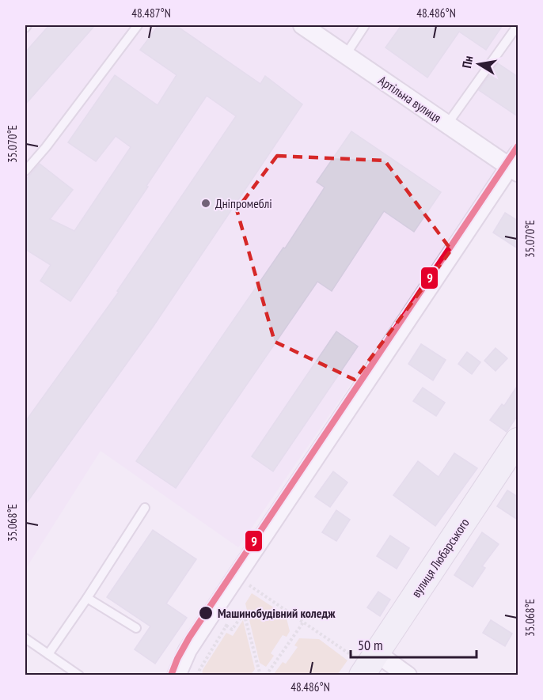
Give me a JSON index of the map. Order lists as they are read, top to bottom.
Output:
{
  "streets": {
    "main road": ["вулиця Любарського"],
    "street": ["Артільна вулиця"]
  },
  "places": ["Дніпромеблі", "Машинобудівний коледж"],
  "lines": ["transit line 9"],
  "scale_bar": "50 m",
  "north": "left",
  "coordinates": [
    "48.487°N",
    "48.486°N",
    "35.070°E",
    "35.068°E"
  ]
}
